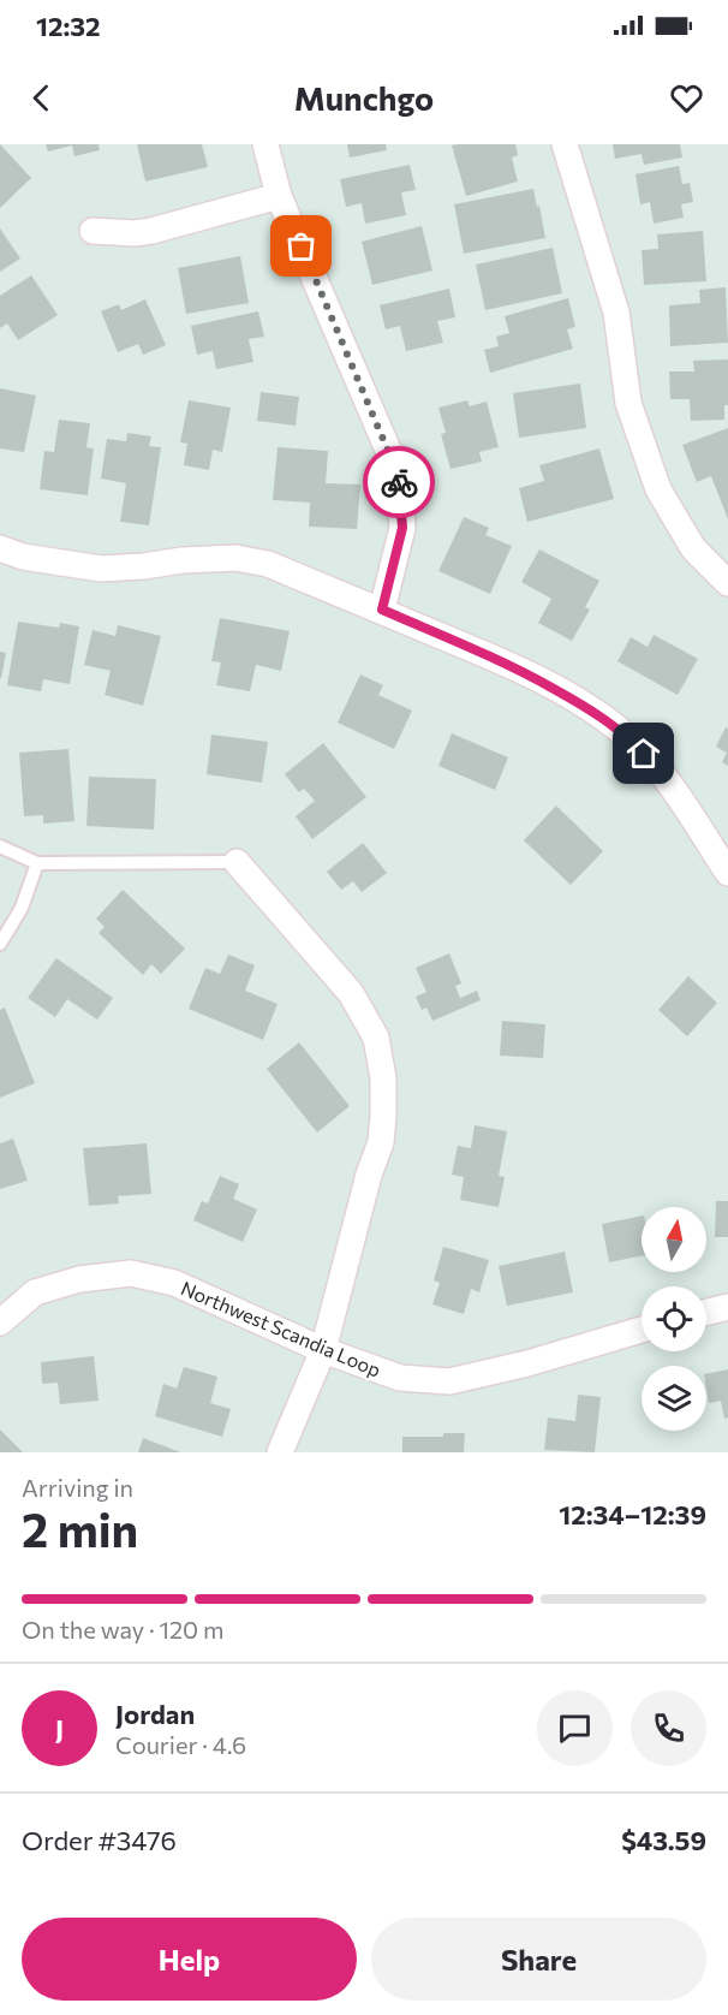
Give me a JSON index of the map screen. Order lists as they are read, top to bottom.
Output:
{
  "streets": {
    "street": ["Northwest Scandia Loop"]
  },
  "north": "top",
  "page": {
    "status": "12:32",
    "header": "Munchgo",
    "heading": ["2 min", "Arriving in", "12:34–12:39"],
    "panel": [
      "Jordan",
      "Courier · 4.6",
      "Order #3476",
      "$43.59"
    ],
    "bar": "On the way · 120 m",
    "round": "J",
    "buttons": ["Help", "Share"]
  }
}
